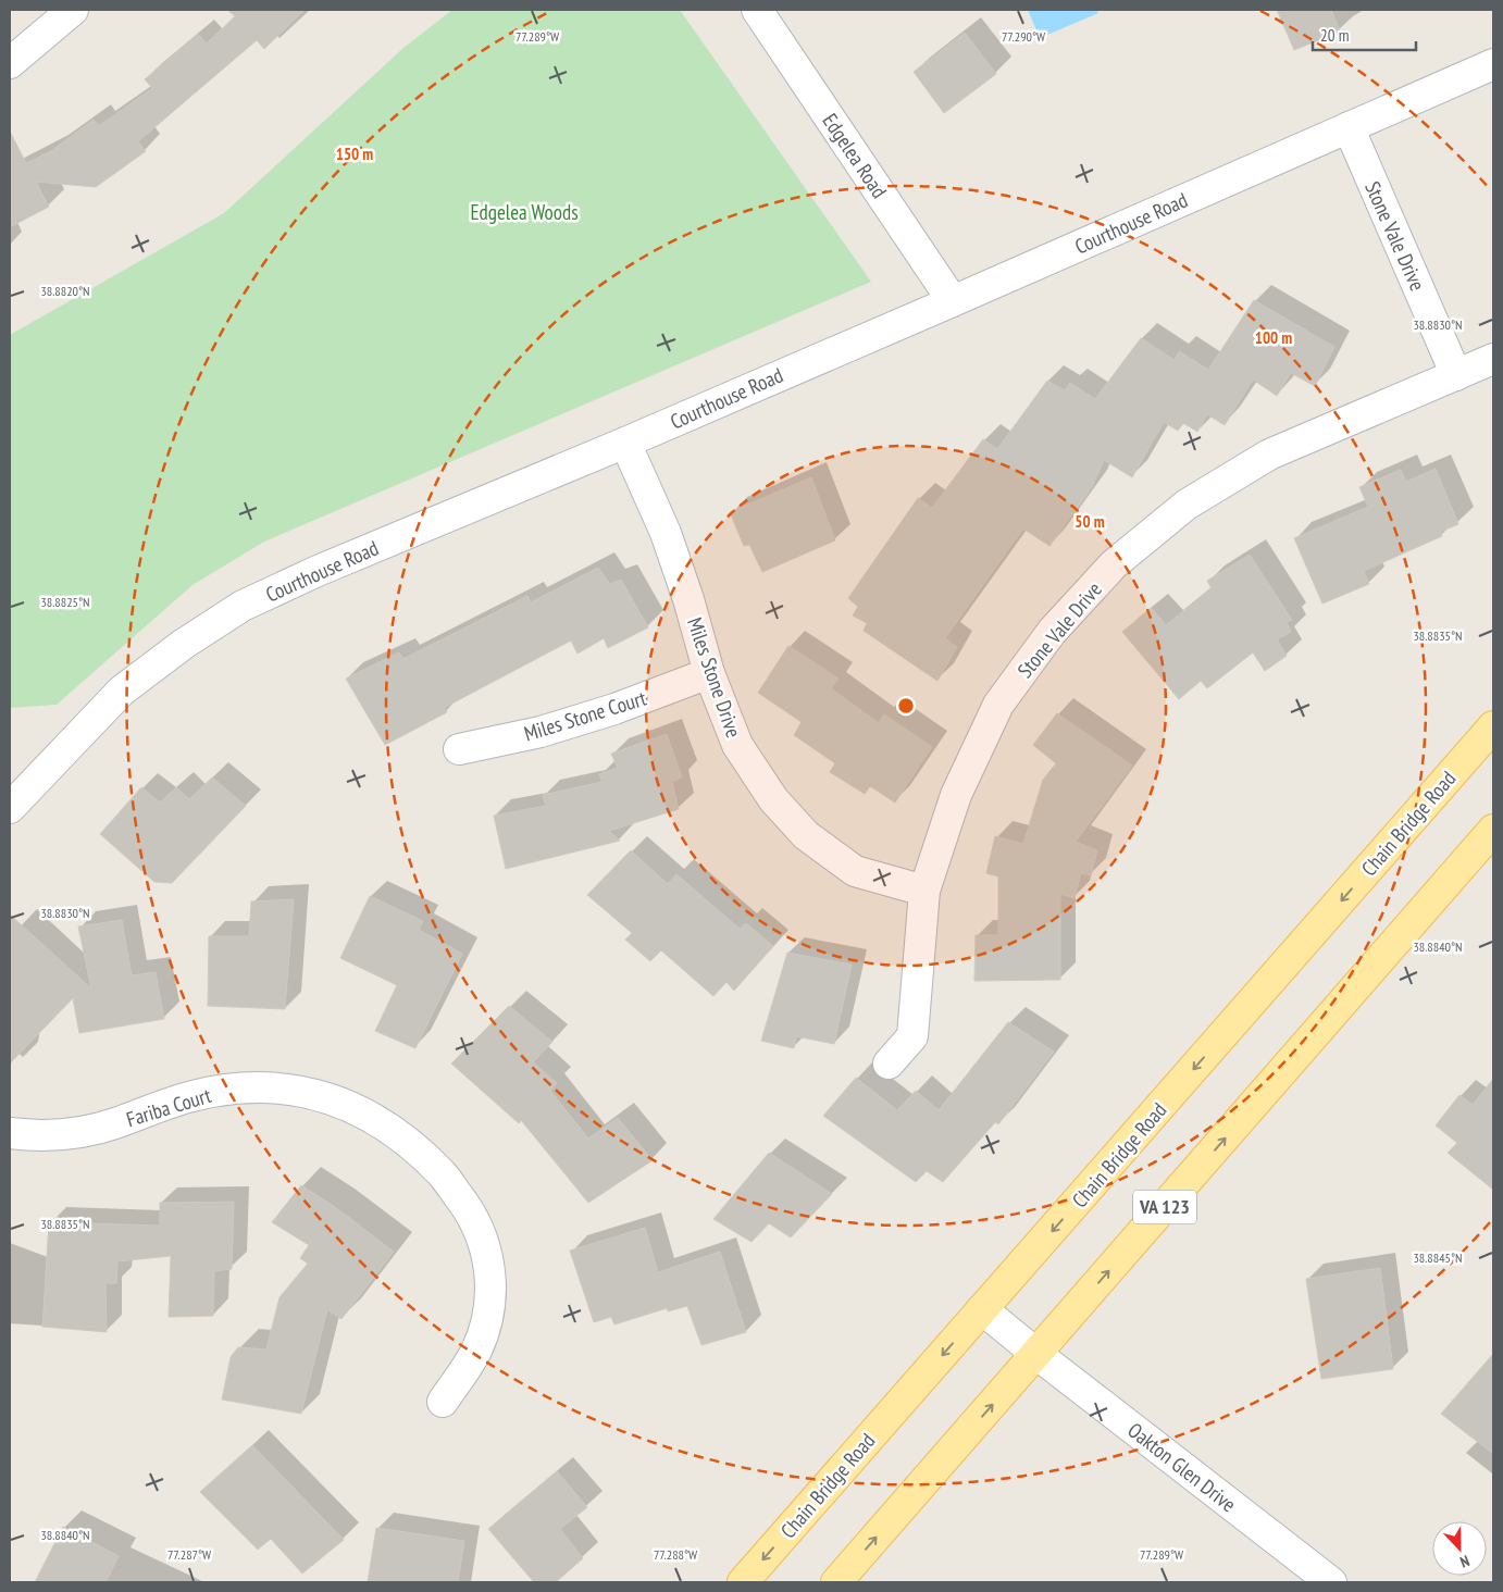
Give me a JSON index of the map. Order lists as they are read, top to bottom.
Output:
{
  "streets": {
    "main road": ["Chain Bridge Road", "VA 123"],
    "street": [
      "Edgelea Road",
      "Courthouse Road",
      "Stone Vale Drive",
      "Miles Stone Drive",
      "Miles Stone Court",
      "Fariba Court",
      "Oakton Glen Drive"
    ]
  },
  "crossings": [
    ["Edgelea Road", "Courthouse Road"],
    ["Courthouse Road", "Stone Vale Drive"],
    ["Courthouse Road", "Miles Stone Drive"],
    ["Stone Vale Drive", "Miles Stone Drive"],
    ["Miles Stone Drive", "Miles Stone Court"],
    ["Chain Bridge Road", "Oakton Glen Drive"],
    ["VA 123", "Oakton Glen Drive"]
  ],
  "parks": ["Edgelea Woods"],
  "scale_bar": "20 m",
  "north": "bottom",
  "coordinates": [
    "77.289°W",
    "77.290°W",
    "38.8820°N",
    "38.8830°N",
    "38.8825°N",
    "38.8835°N",
    "38.8840°N",
    "38.8845°N",
    "77.287°W",
    "77.288°W"
  ],
  "rings": ["150 m", "100 m", "50 m"]
}
